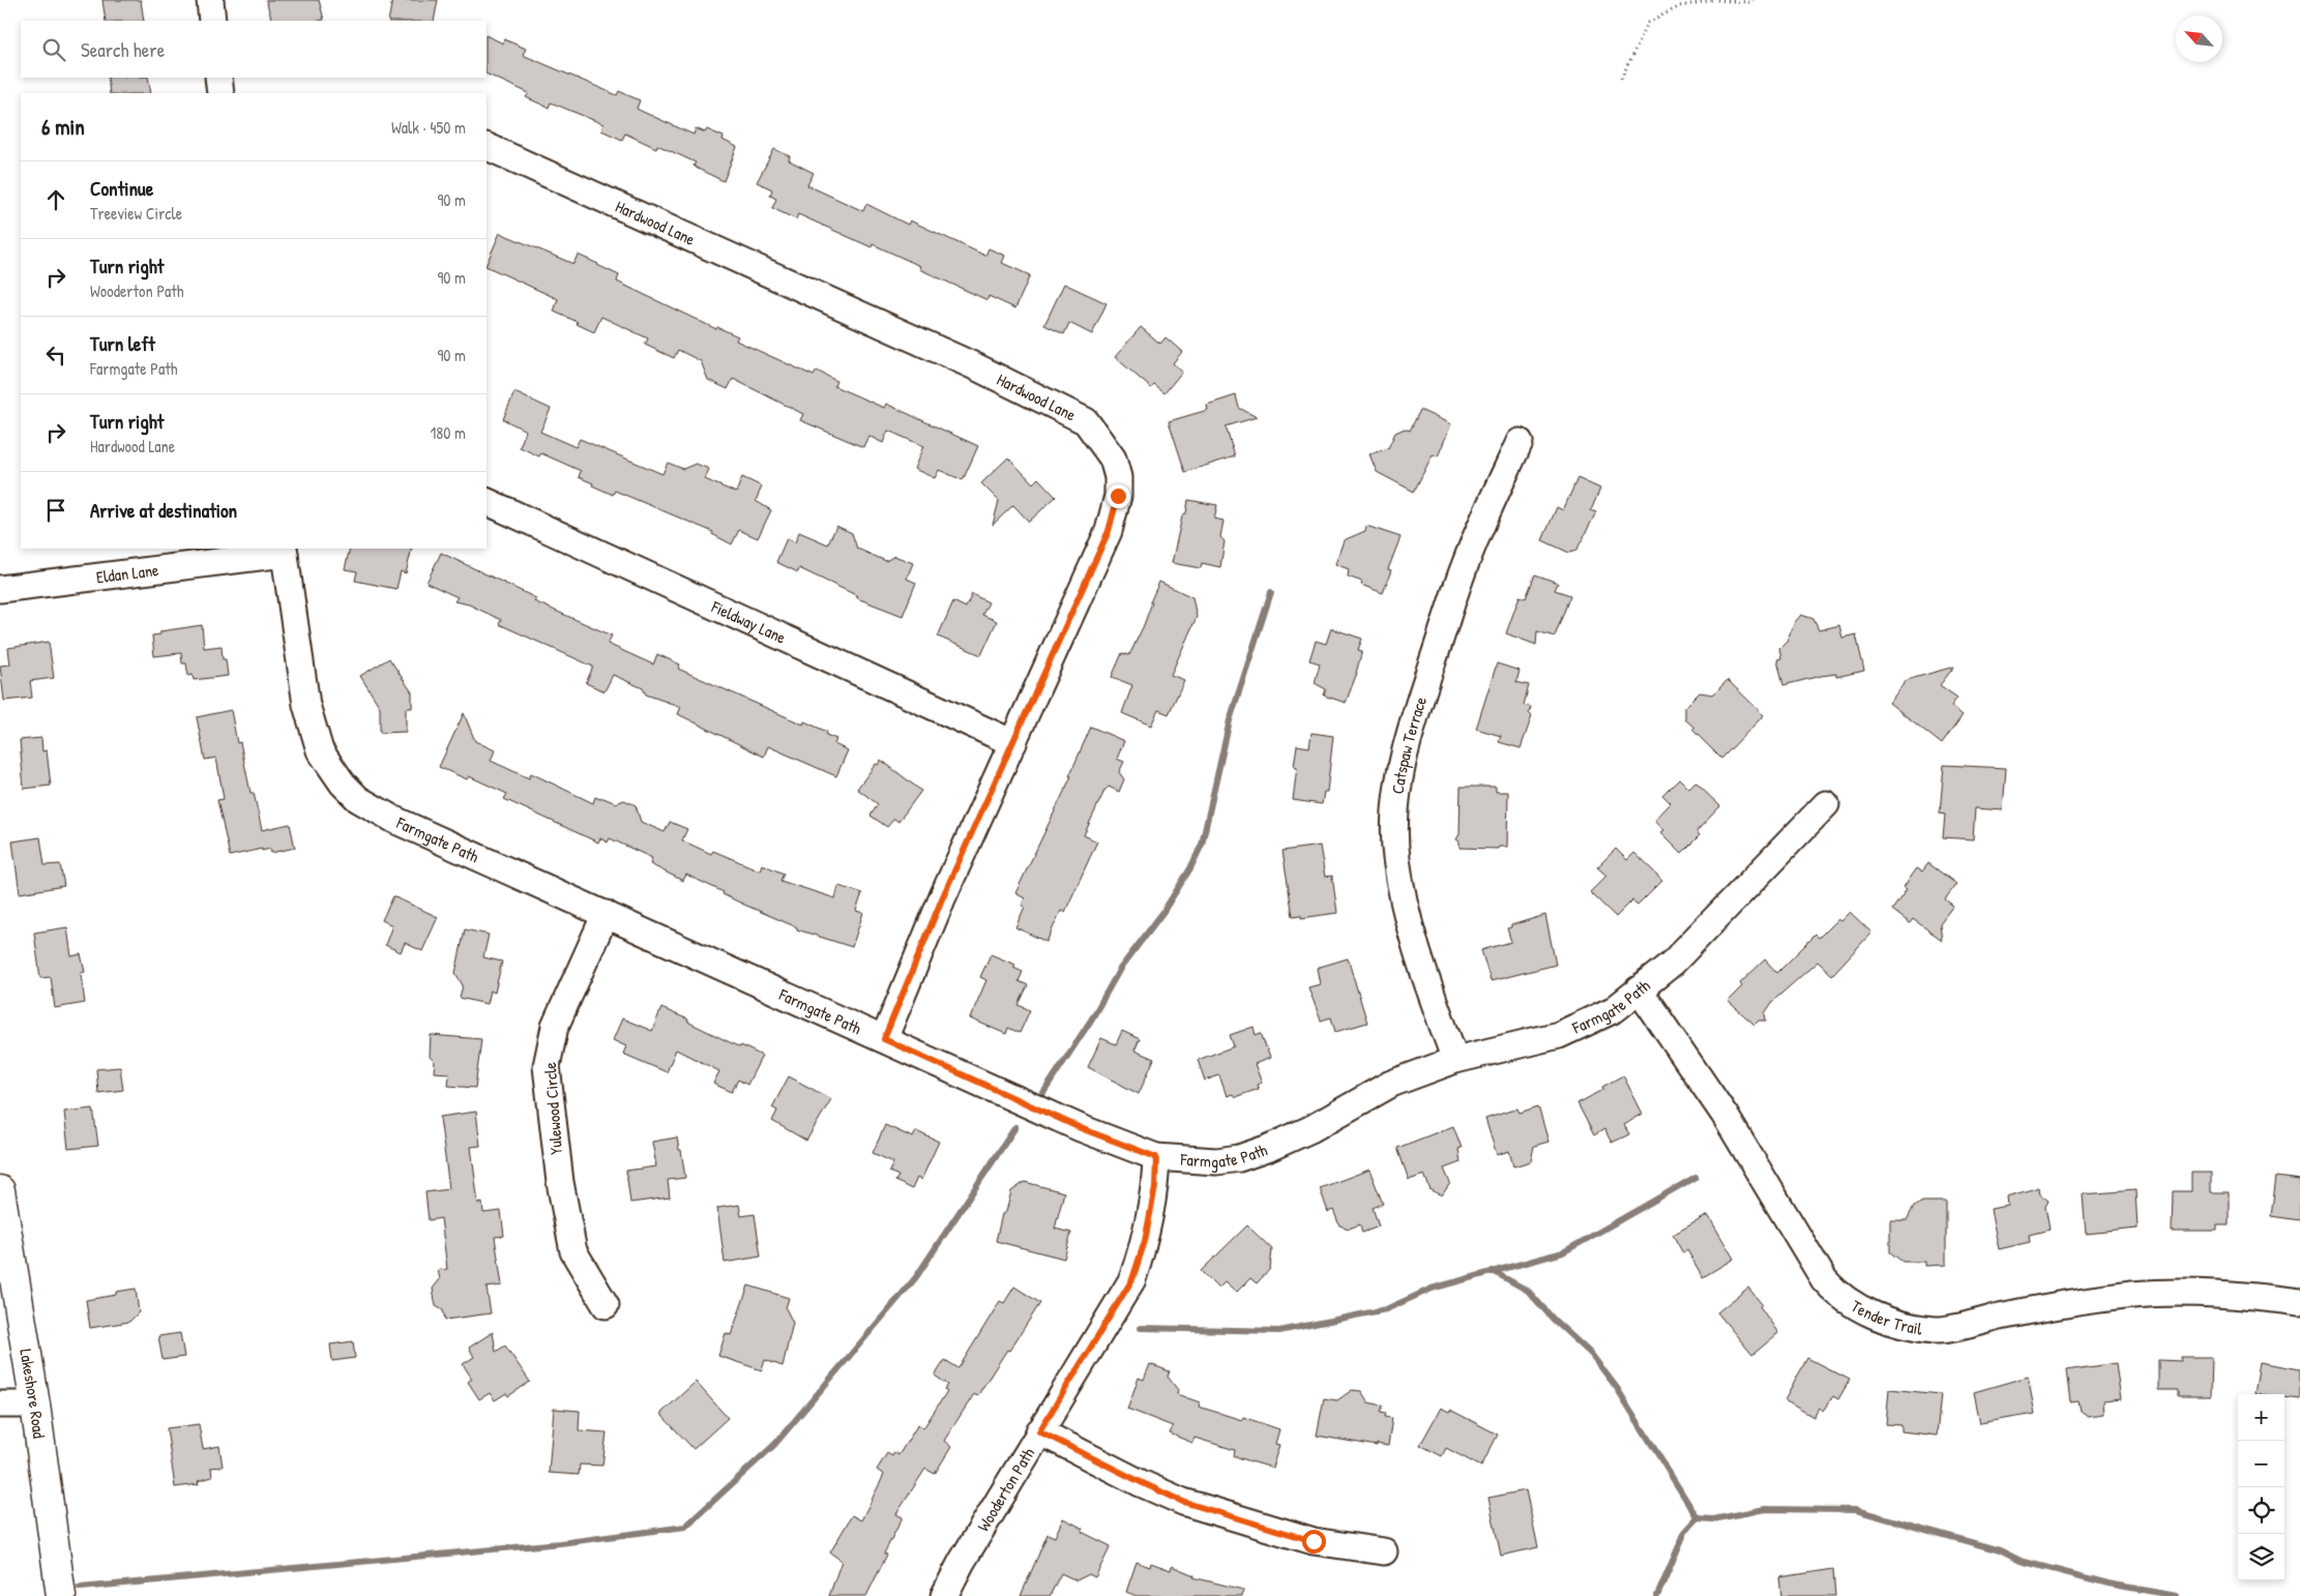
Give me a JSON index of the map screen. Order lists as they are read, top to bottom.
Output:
{
  "streets": {
    "street": [
      "Hardwood Lane",
      "Eldan Lane",
      "Fieldway Lane",
      "Catspaw Terrace",
      "Farmgate Path",
      "Yulewood Circle",
      "Tender Trail",
      "Lakeshore Road",
      "Wooderton Path"
    ]
  },
  "crossings": [
    ["Hardwood Lane", "Fieldway Lane"],
    ["Hardwood Lane", "Farmgate Path"],
    ["Eldan Lane", "Farmgate Path"],
    ["Catspaw Terrace", "Farmgate Path"],
    ["Farmgate Path", "Yulewood Circle"],
    ["Farmgate Path", "Tender Trail"],
    ["Farmgate Path", "Wooderton Path"]
  ],
  "north": "top left",
  "page": {
    "search": "Search here",
    "heading": ["6 min", "Walk · 450 m"],
    "list": [
      ["Continue", "Treeview Circle", "90 m"],
      ["Turn right", "Wooderton Path", "90 m"],
      ["Turn left", "Farmgate Path", "90 m"],
      ["Turn right", "Hardwood Lane", "180 m"],
      "Arrive at destination"
    ],
    "map_buttons": ["+", "−"]
  }
}
